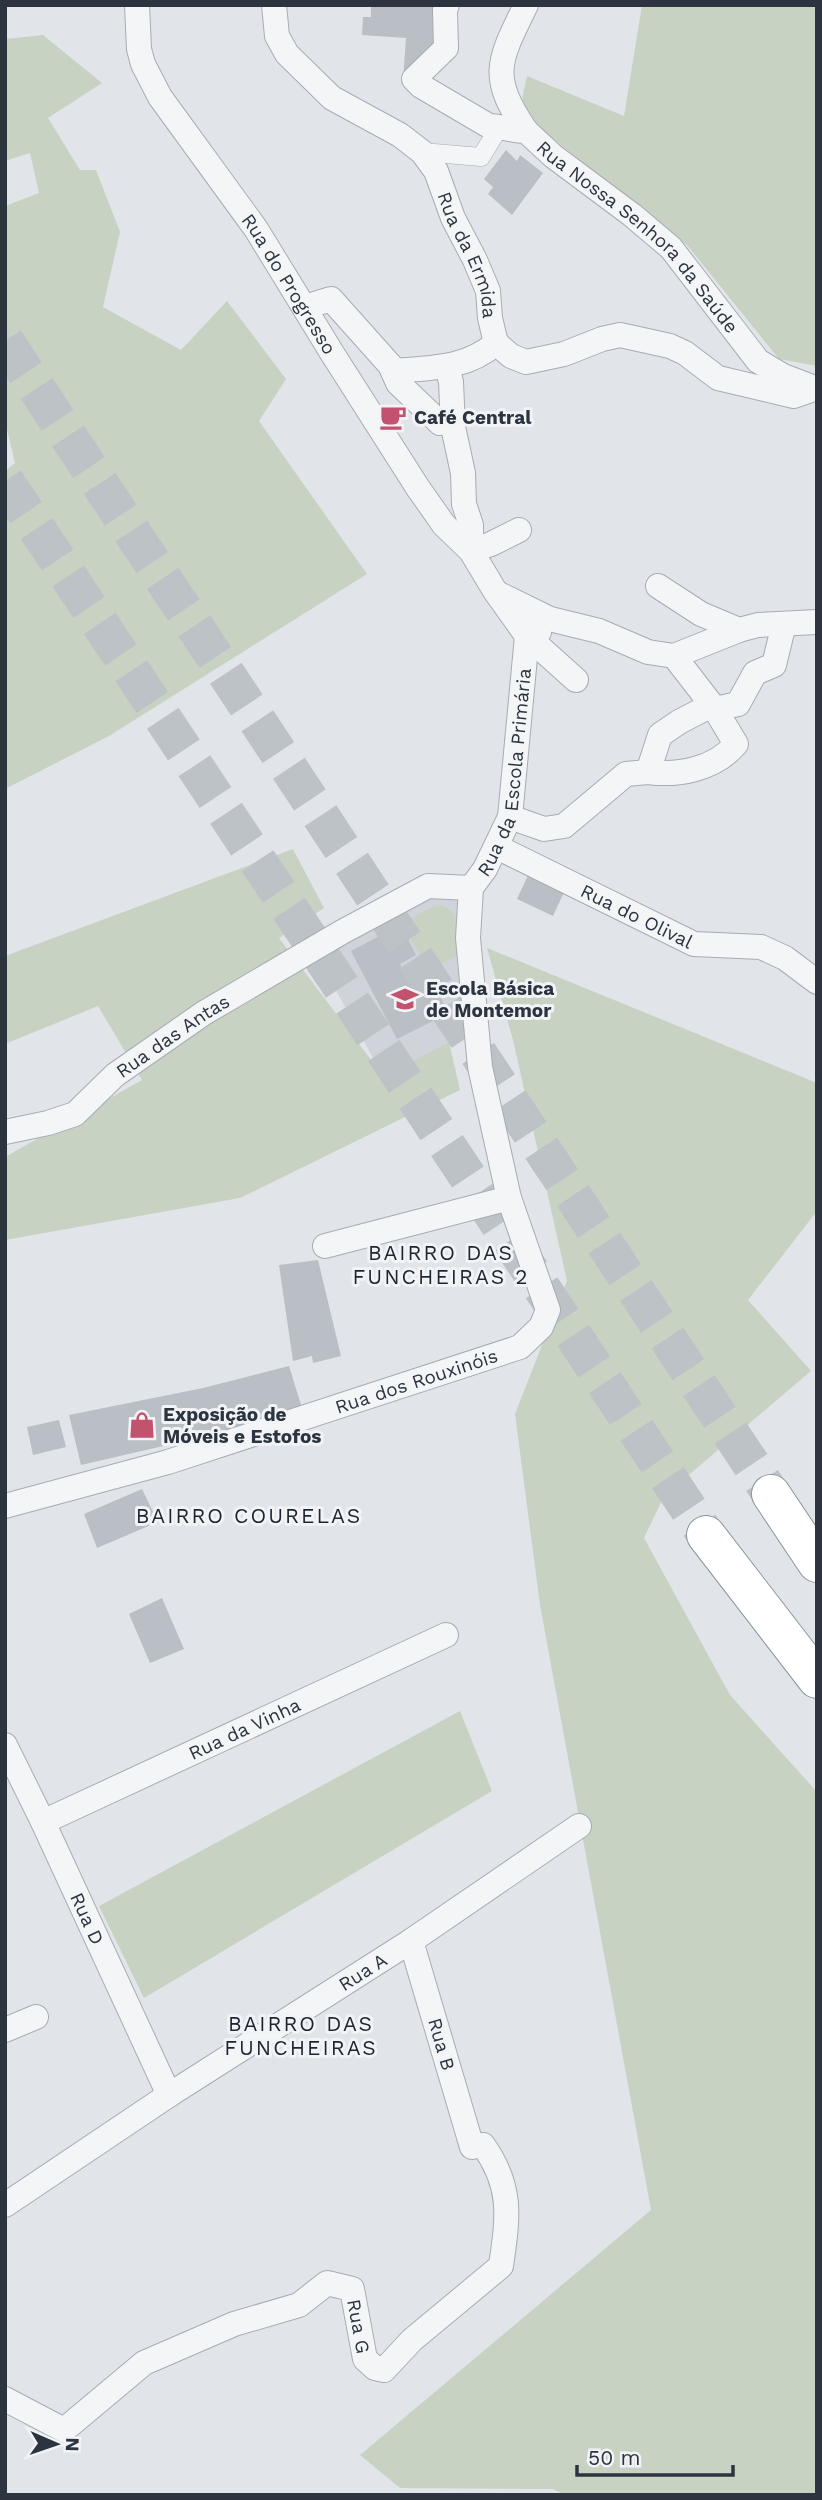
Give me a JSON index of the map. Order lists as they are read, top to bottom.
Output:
{
  "streets": {
    "street": [
      "Rua Nossa Senhora da Saúde",
      "Rua da Ermida",
      "Rua do Progresso",
      "Rua da Escola Primária",
      "Rua do Olival",
      "Rua das Antas",
      "Rua dos Rouxinóis",
      "Rua da Vinha",
      "Rua D",
      "Rua A",
      "Rua B",
      "Rua G"
    ]
  },
  "crossings": [
    ["Rua da Escola Primária", "Rua do Olival"],
    ["Rua da Escola Primária", "Rua das Antas"],
    ["Rua da Vinha", "Rua D"],
    ["Rua D", "Rua A"],
    ["Rua A", "Rua B"],
    ["Rua B", "Rua G"]
  ],
  "districts": ["BAIRRO DAS FUNCHEIRAS 2", "BAIRRO COURELAS", "BAIRRO DAS FUNCHEIRAS"],
  "places": {
    "cafe": ["Café Central"],
    "school or university": ["Escola Básica de Montemor"],
    "shop": ["Exposição de Móveis e Estofos"]
  },
  "scale_bar": "50 m",
  "north": "right"
}
